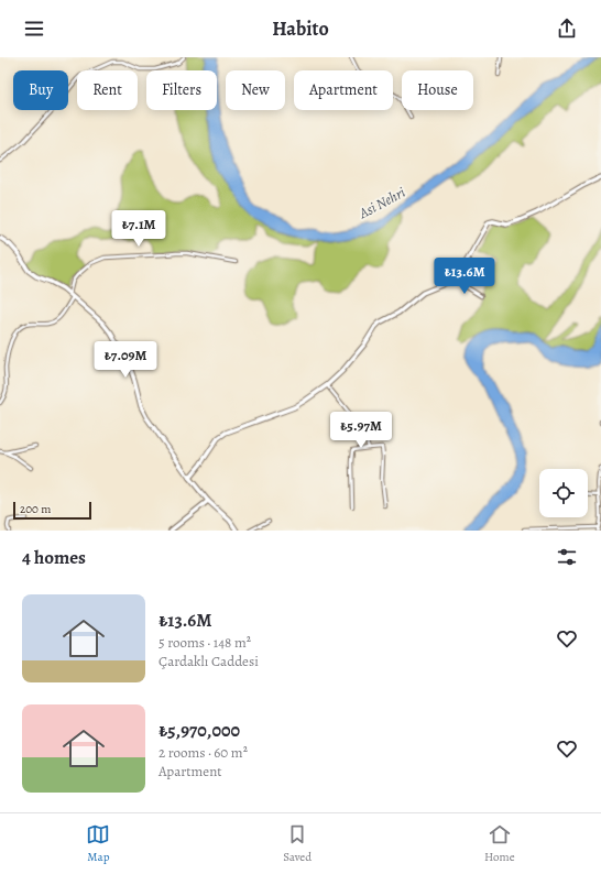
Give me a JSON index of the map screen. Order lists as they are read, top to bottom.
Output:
{
  "water": ["Asi Nehri"],
  "scale_bar": "200 m",
  "page": {
    "header": "Habito",
    "chip": [
      "Buy",
      "Rent",
      "Filters",
      "New",
      "Apartment",
      "House"
    ],
    "price": [
      "₺7.1M",
      "₺13.6M",
      "₺7.09M",
      "₺5.97M"
    ],
    "scale": "200 m",
    "heading": "4 homes",
    "list": [
      {
        "name": "₺13.6M",
        "note": "5 rooms · 148 m² · Çardaklı Caddesi"
      },
      {
        "name": "₺5,970,000",
        "note": "2 rooms · 60 m² · Apartment"
      }
    ],
    "tabs": ["Map", "Saved", "Home"]
  }
}
